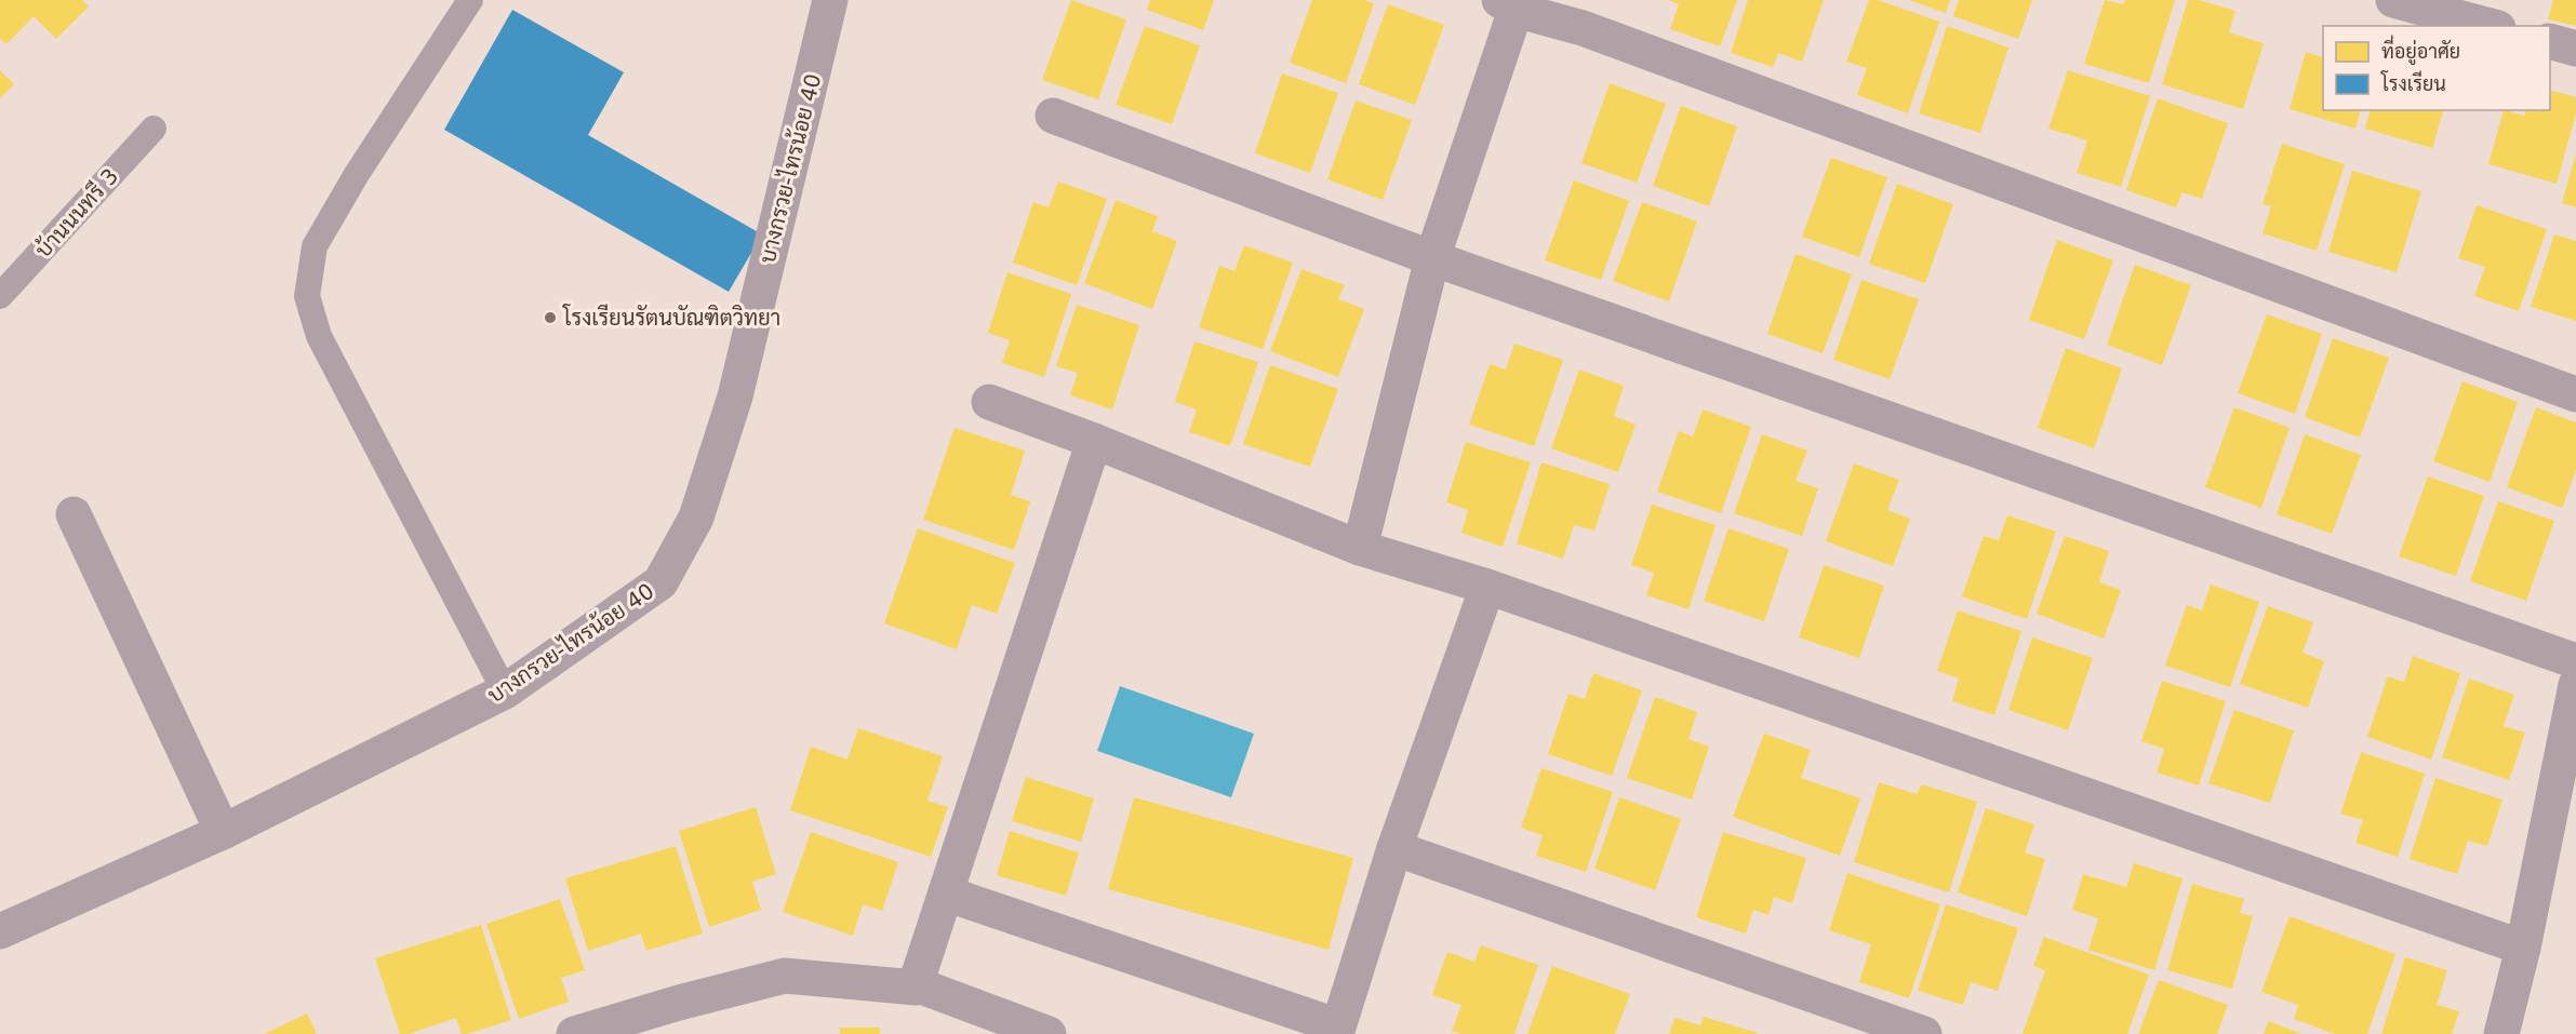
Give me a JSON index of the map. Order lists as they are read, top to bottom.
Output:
{
  "streets": {
    "street": ["บางกรวย-ไทรน้อย 40"],
    "lane": ["บ้านนนทรี 3"]
  },
  "places": ["โรงเรียนรัตนบัณฑิตวิทยา"],
  "legend": ["ที่อยู่อาศัย", "โรงเรียน"]
}
